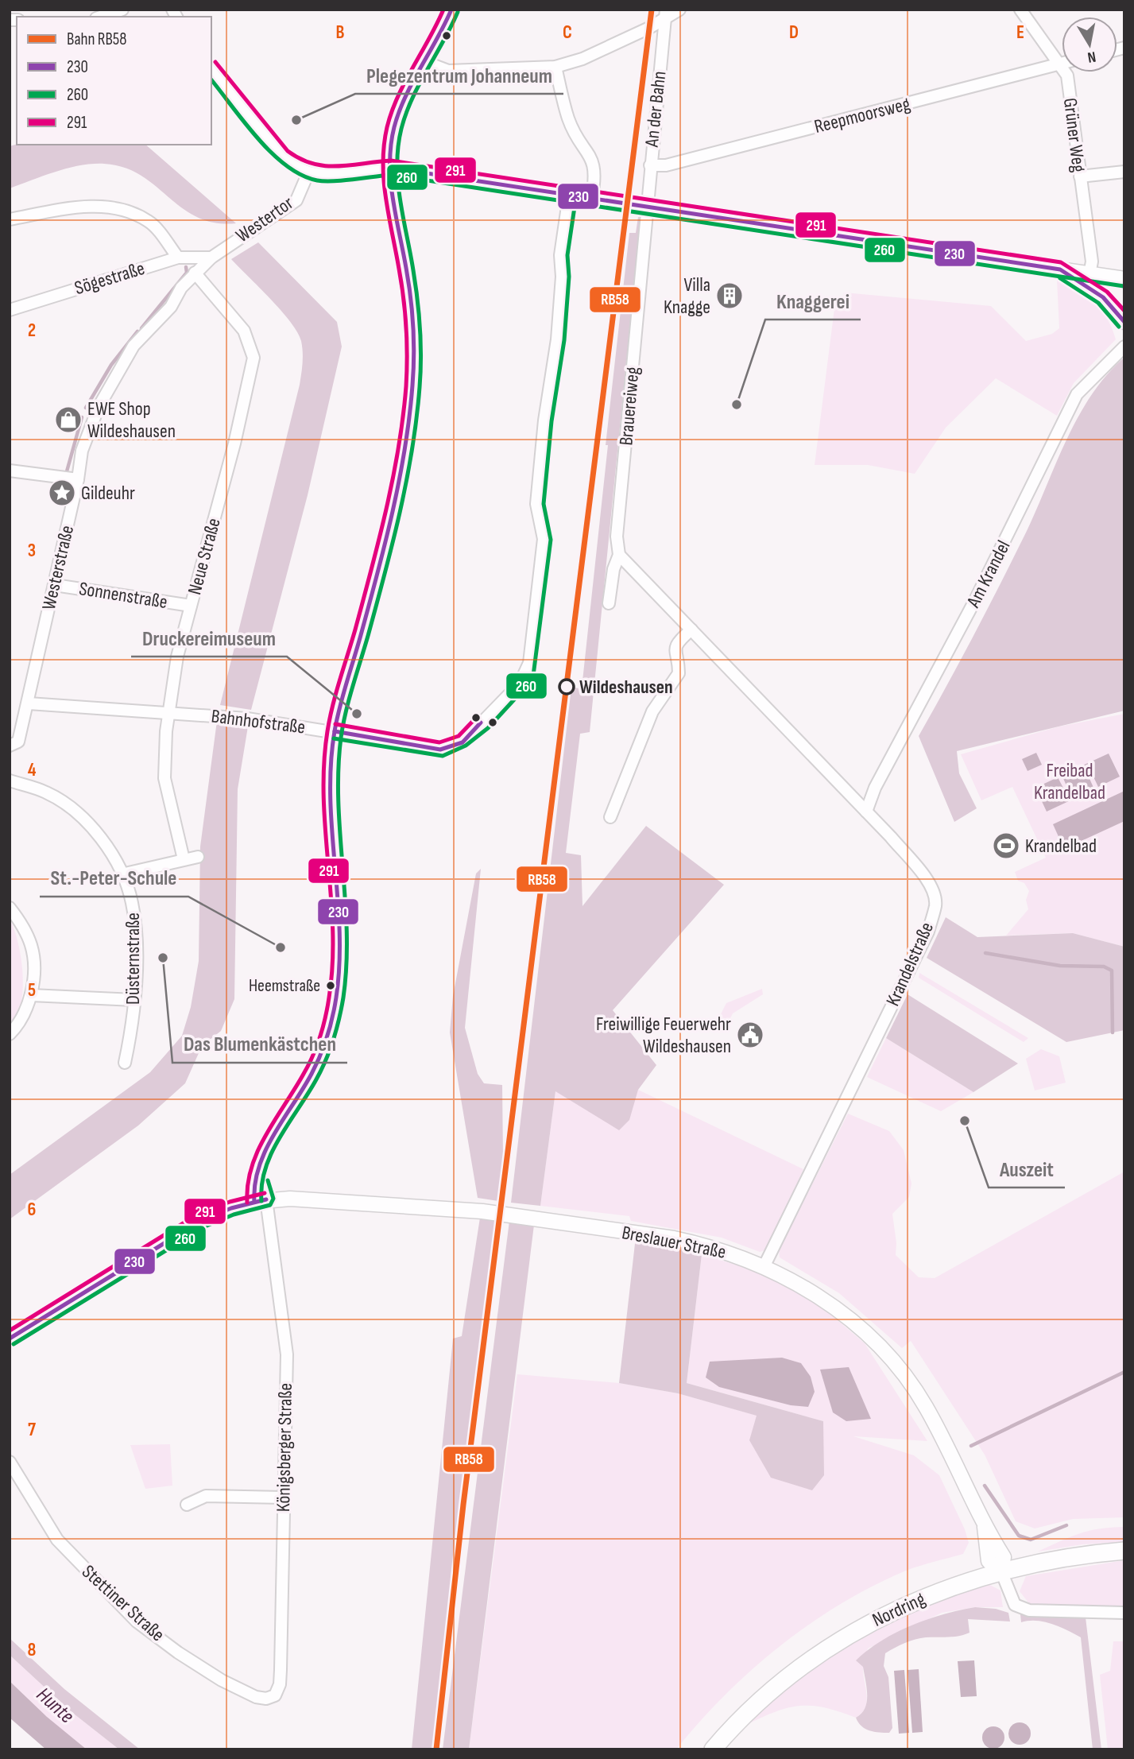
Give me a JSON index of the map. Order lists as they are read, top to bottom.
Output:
{
  "streets": {
    "main road": ["Nordring"],
    "street": [
      "An der Bahn",
      "Reepmoorsweg",
      "Grüner Weg",
      "Westertor",
      "Sögestraße",
      "Brauereiweg",
      "Neue Straße",
      "Westerstraße",
      "Am Krandel",
      "Sonnenstraße",
      "Bahnhofstraße",
      "Düsternstraße",
      "Krandelstraße",
      "Breslauer Straße",
      "Königsberger Straße",
      "Stettiner Straße"
    ]
  },
  "crossings": [
    ["An der Bahn", "Reepmoorsweg"],
    ["An der Bahn", "Brauereiweg"],
    ["Reepmoorsweg", "Grüner Weg"],
    ["Westertor", "Sögestraße"],
    ["Westertor", "Westerstraße"],
    ["Sögestraße", "Westerstraße"],
    ["Brauereiweg", "Krandelstraße"],
    ["Neue Straße", "Westerstraße"],
    ["Neue Straße", "Sonnenstraße"],
    ["Neue Straße", "Bahnhofstraße"],
    ["Westerstraße", "Sonnenstraße"],
    ["Westerstraße", "Bahnhofstraße"],
    ["Am Krandel", "Krandelstraße"],
    ["Krandelstraße", "Breslauer Straße"],
    ["Breslauer Straße", "Königsberger Straße"],
    ["Breslauer Straße", "Nordring"],
    ["Königsberger Straße", "Stettiner Straße"]
  ],
  "water": ["Hunte"],
  "parks": ["Freibad Krandelbad"],
  "places": {
    "other": [
      "Plegezentrum Johanneum",
      "Knaggerei",
      "Wildeshausen",
      "Druckereimuseum",
      "St.-Peter-Schule",
      "Das Blumenkästchen",
      "Heemstraße",
      "Auszeit"
    ],
    "building": ["Villa Knagge"],
    "shop": ["EWE Shop Wildeshausen"],
    "place": ["Gildeuhr"],
    "sports": ["Krandelbad"],
    "public building": ["Freiwillige Feuerwehr Wildeshausen"]
  },
  "lines": [
    "rail line RB58",
    "transit line 230",
    "transit line 291",
    "transit line 260"
  ],
  "legend": [
    "Bahn RB58",
    "230",
    "260",
    "291"
  ],
  "north": "bottom",
  "grid": {
    "columns": [
      "B",
      "C",
      "D",
      "E"
    ],
    "rows": [
      "2",
      "3",
      "4",
      "5",
      "6",
      "7",
      "8"
    ]
  }
}
